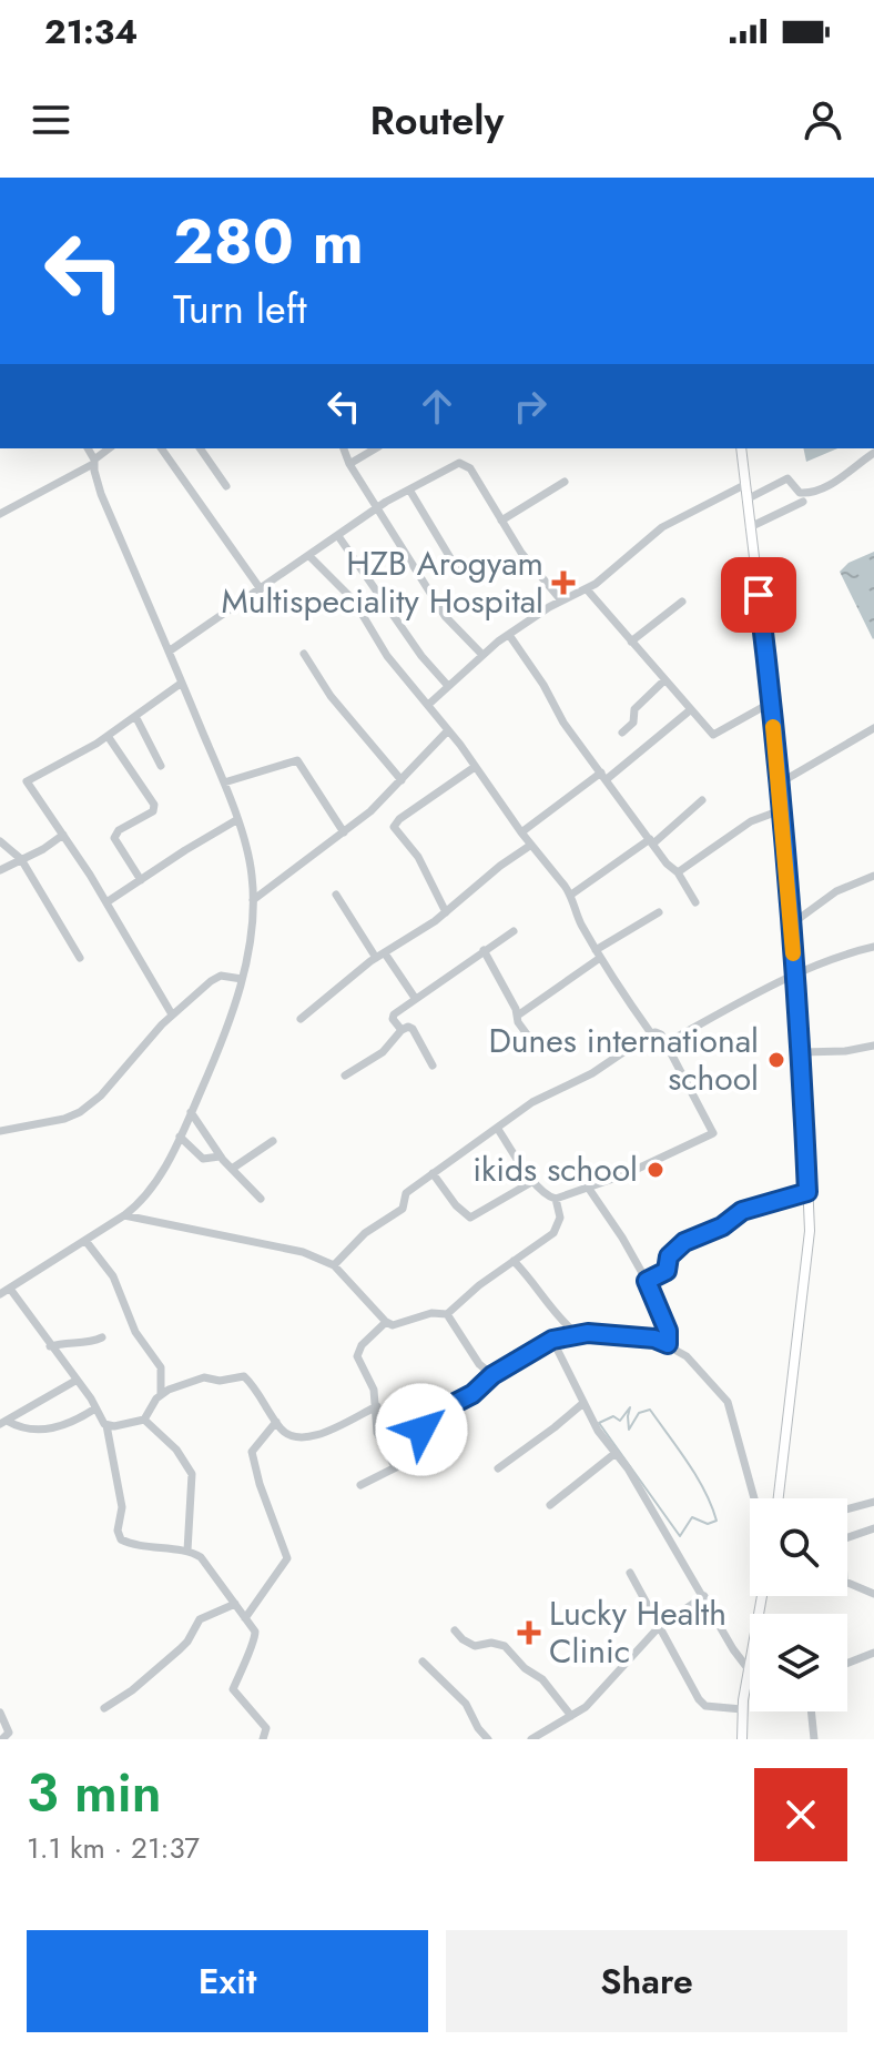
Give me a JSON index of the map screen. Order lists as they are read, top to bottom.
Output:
{
  "places": {
    "health": ["HZB Arogyam Multispeciality Hospital", "Lucky Health Clinic"],
    "other": ["Dunes international school", "ikids school"]
  },
  "page": {
    "status": "21:34",
    "header": "Routely",
    "turn": ["280 m", "Turn left"],
    "heading": ["3 min", "1.1 km · 21:37"],
    "buttons": ["Exit", "Share"]
  }
}
